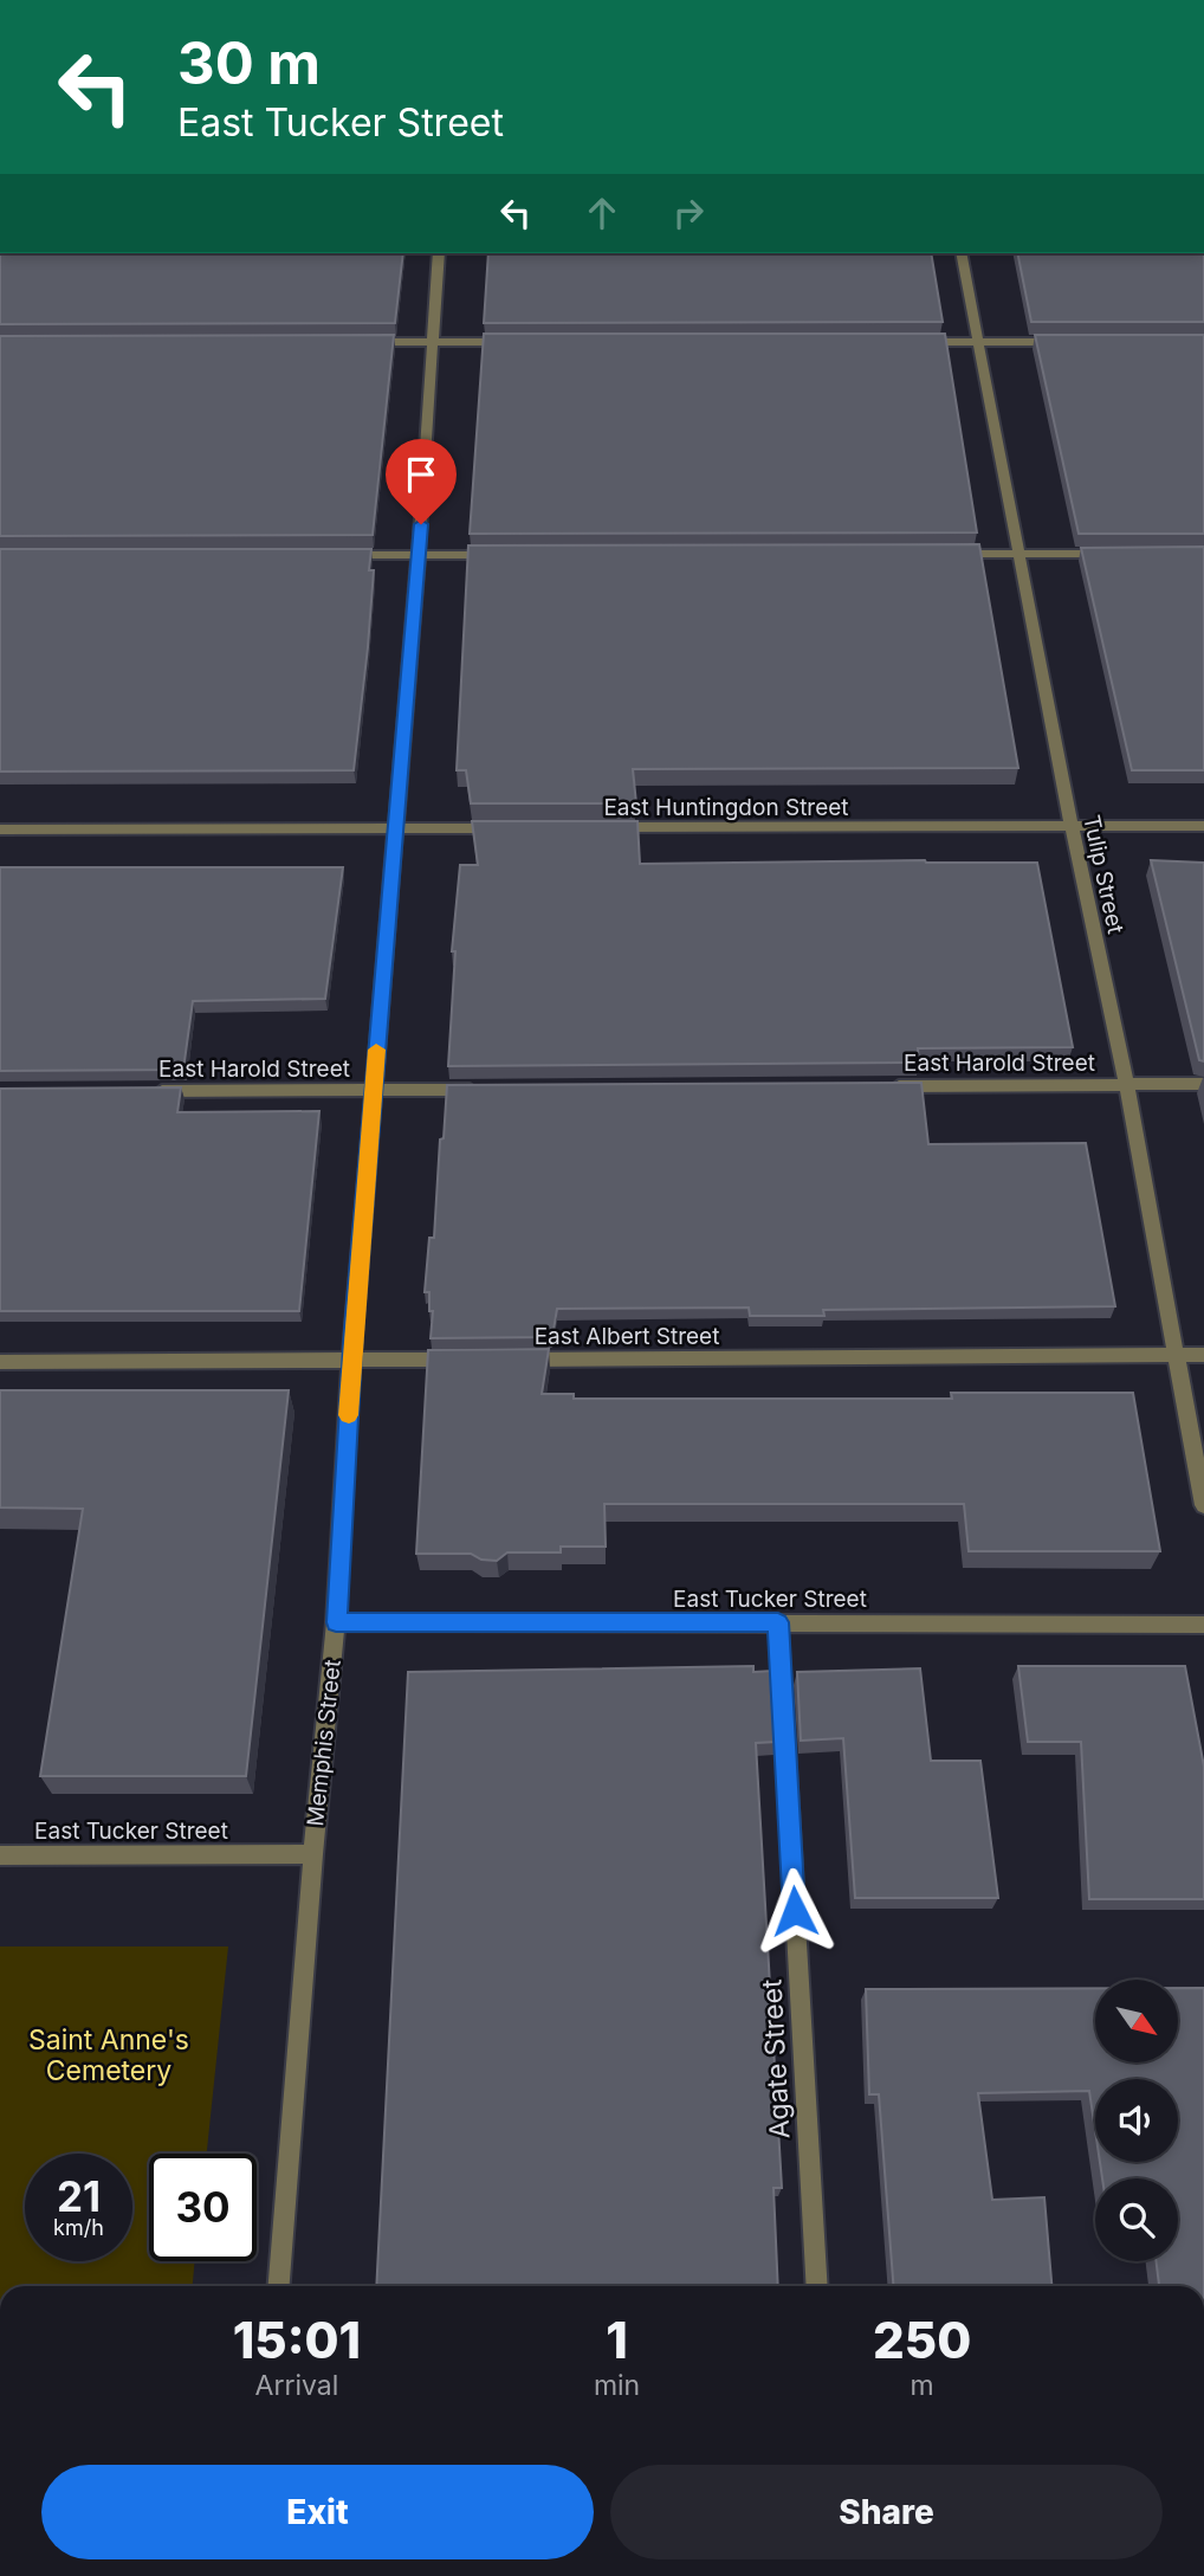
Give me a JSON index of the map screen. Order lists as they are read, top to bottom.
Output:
{
  "streets": {
    "street": [
      "East Huntingdon Street",
      "Tulip Street",
      "East Harold Street",
      "East Albert Street",
      "East Tucker Street",
      "Memphis Street",
      "Agate Street"
    ]
  },
  "crossings": [
    ["East Huntingdon Street", "Tulip Street"],
    ["Tulip Street", "East Harold Street"],
    ["Tulip Street", "East Albert Street"],
    ["East Harold Street", "Memphis Street"],
    ["East Tucker Street", "Memphis Street"],
    ["East Tucker Street", "Agate Street"]
  ],
  "parks": ["Saint Anne's Cemetery"],
  "north": "bottom right",
  "page": {
    "turn": ["30 m", "East Tucker Street"],
    "speed": "21 km/h",
    "limit": "30",
    "eta": [
      "15:01",
      "Arrival",
      "1",
      "min",
      "250",
      "m"
    ],
    "buttons": ["Exit", "Share"]
  }
}
